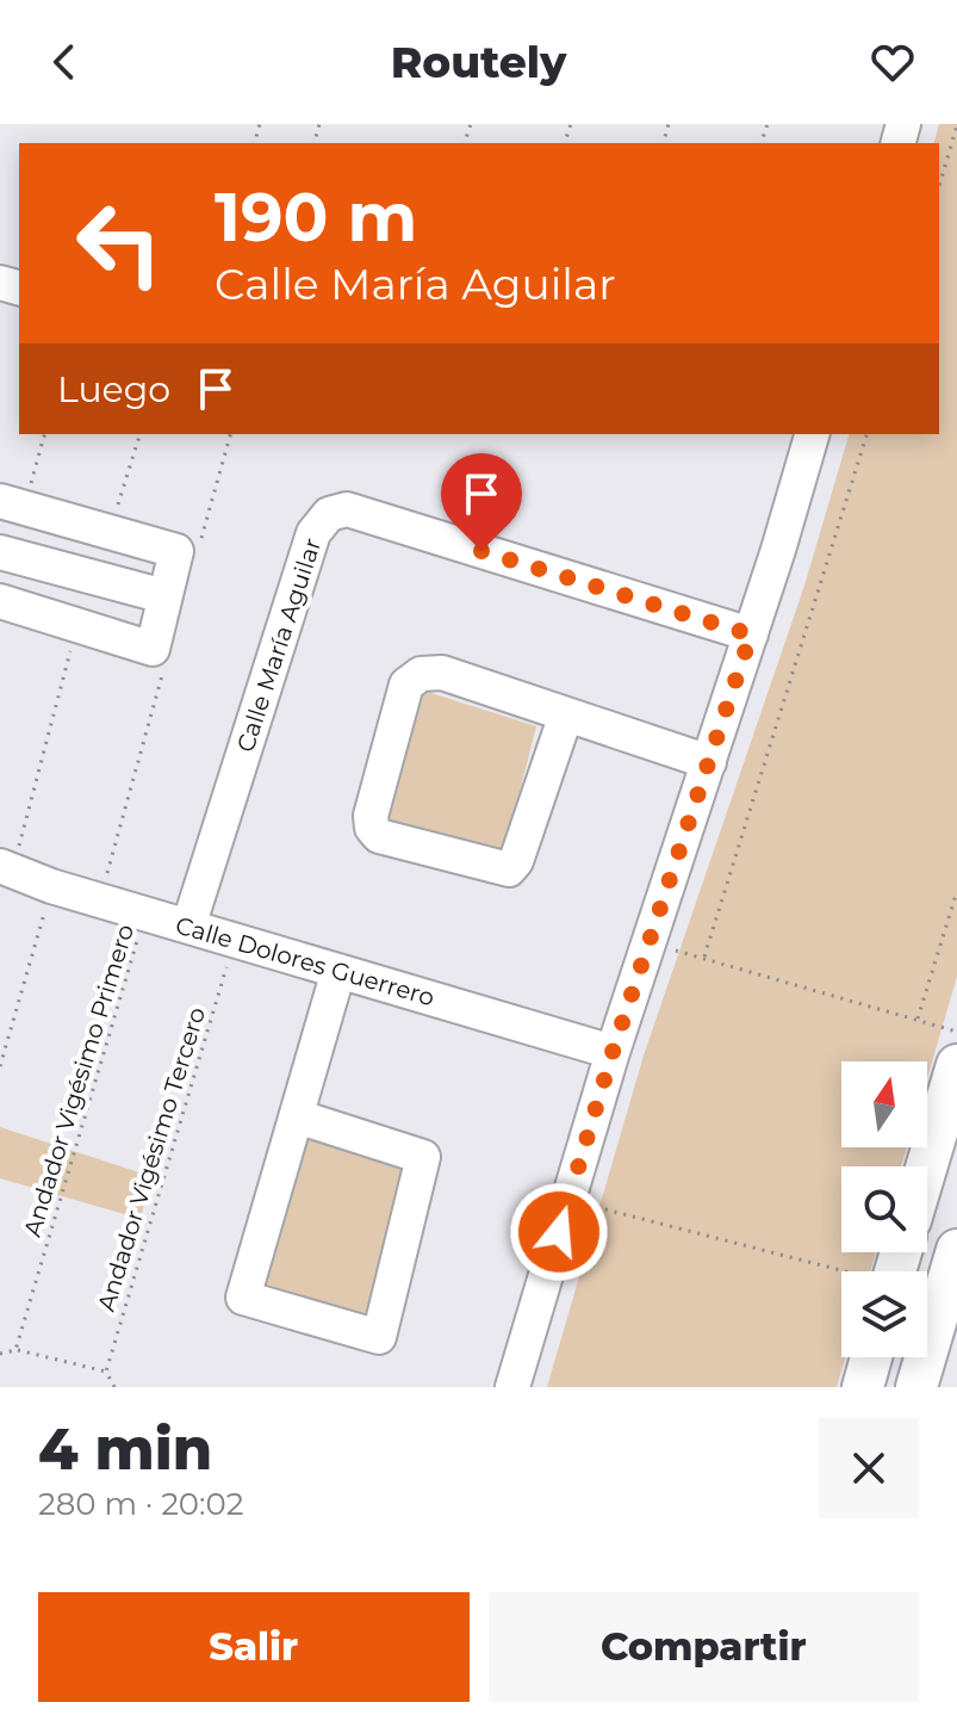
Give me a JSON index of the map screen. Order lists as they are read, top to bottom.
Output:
{
  "streets": {
    "street": ["Calle María Aguilar", "Calle Dolores Guerrero"],
    "path": ["Andador Vigésimo Primero", "Andador Vigésimo Tercero"]
  },
  "crossings": [
    ["Calle María Aguilar", "Calle Dolores Guerrero"],
    ["Calle Dolores Guerrero", "Andador Vigésimo Primero"],
    ["Calle Dolores Guerrero", "Andador Vigésimo Tercero"]
  ],
  "north": "top",
  "page": {
    "header": "Routely",
    "turn": ["190 m", "Calle María Aguilar"],
    "then": "Luego",
    "heading": ["4 min", "280 m · 20:02"],
    "buttons": ["Salir", "Compartir"]
  }
}
